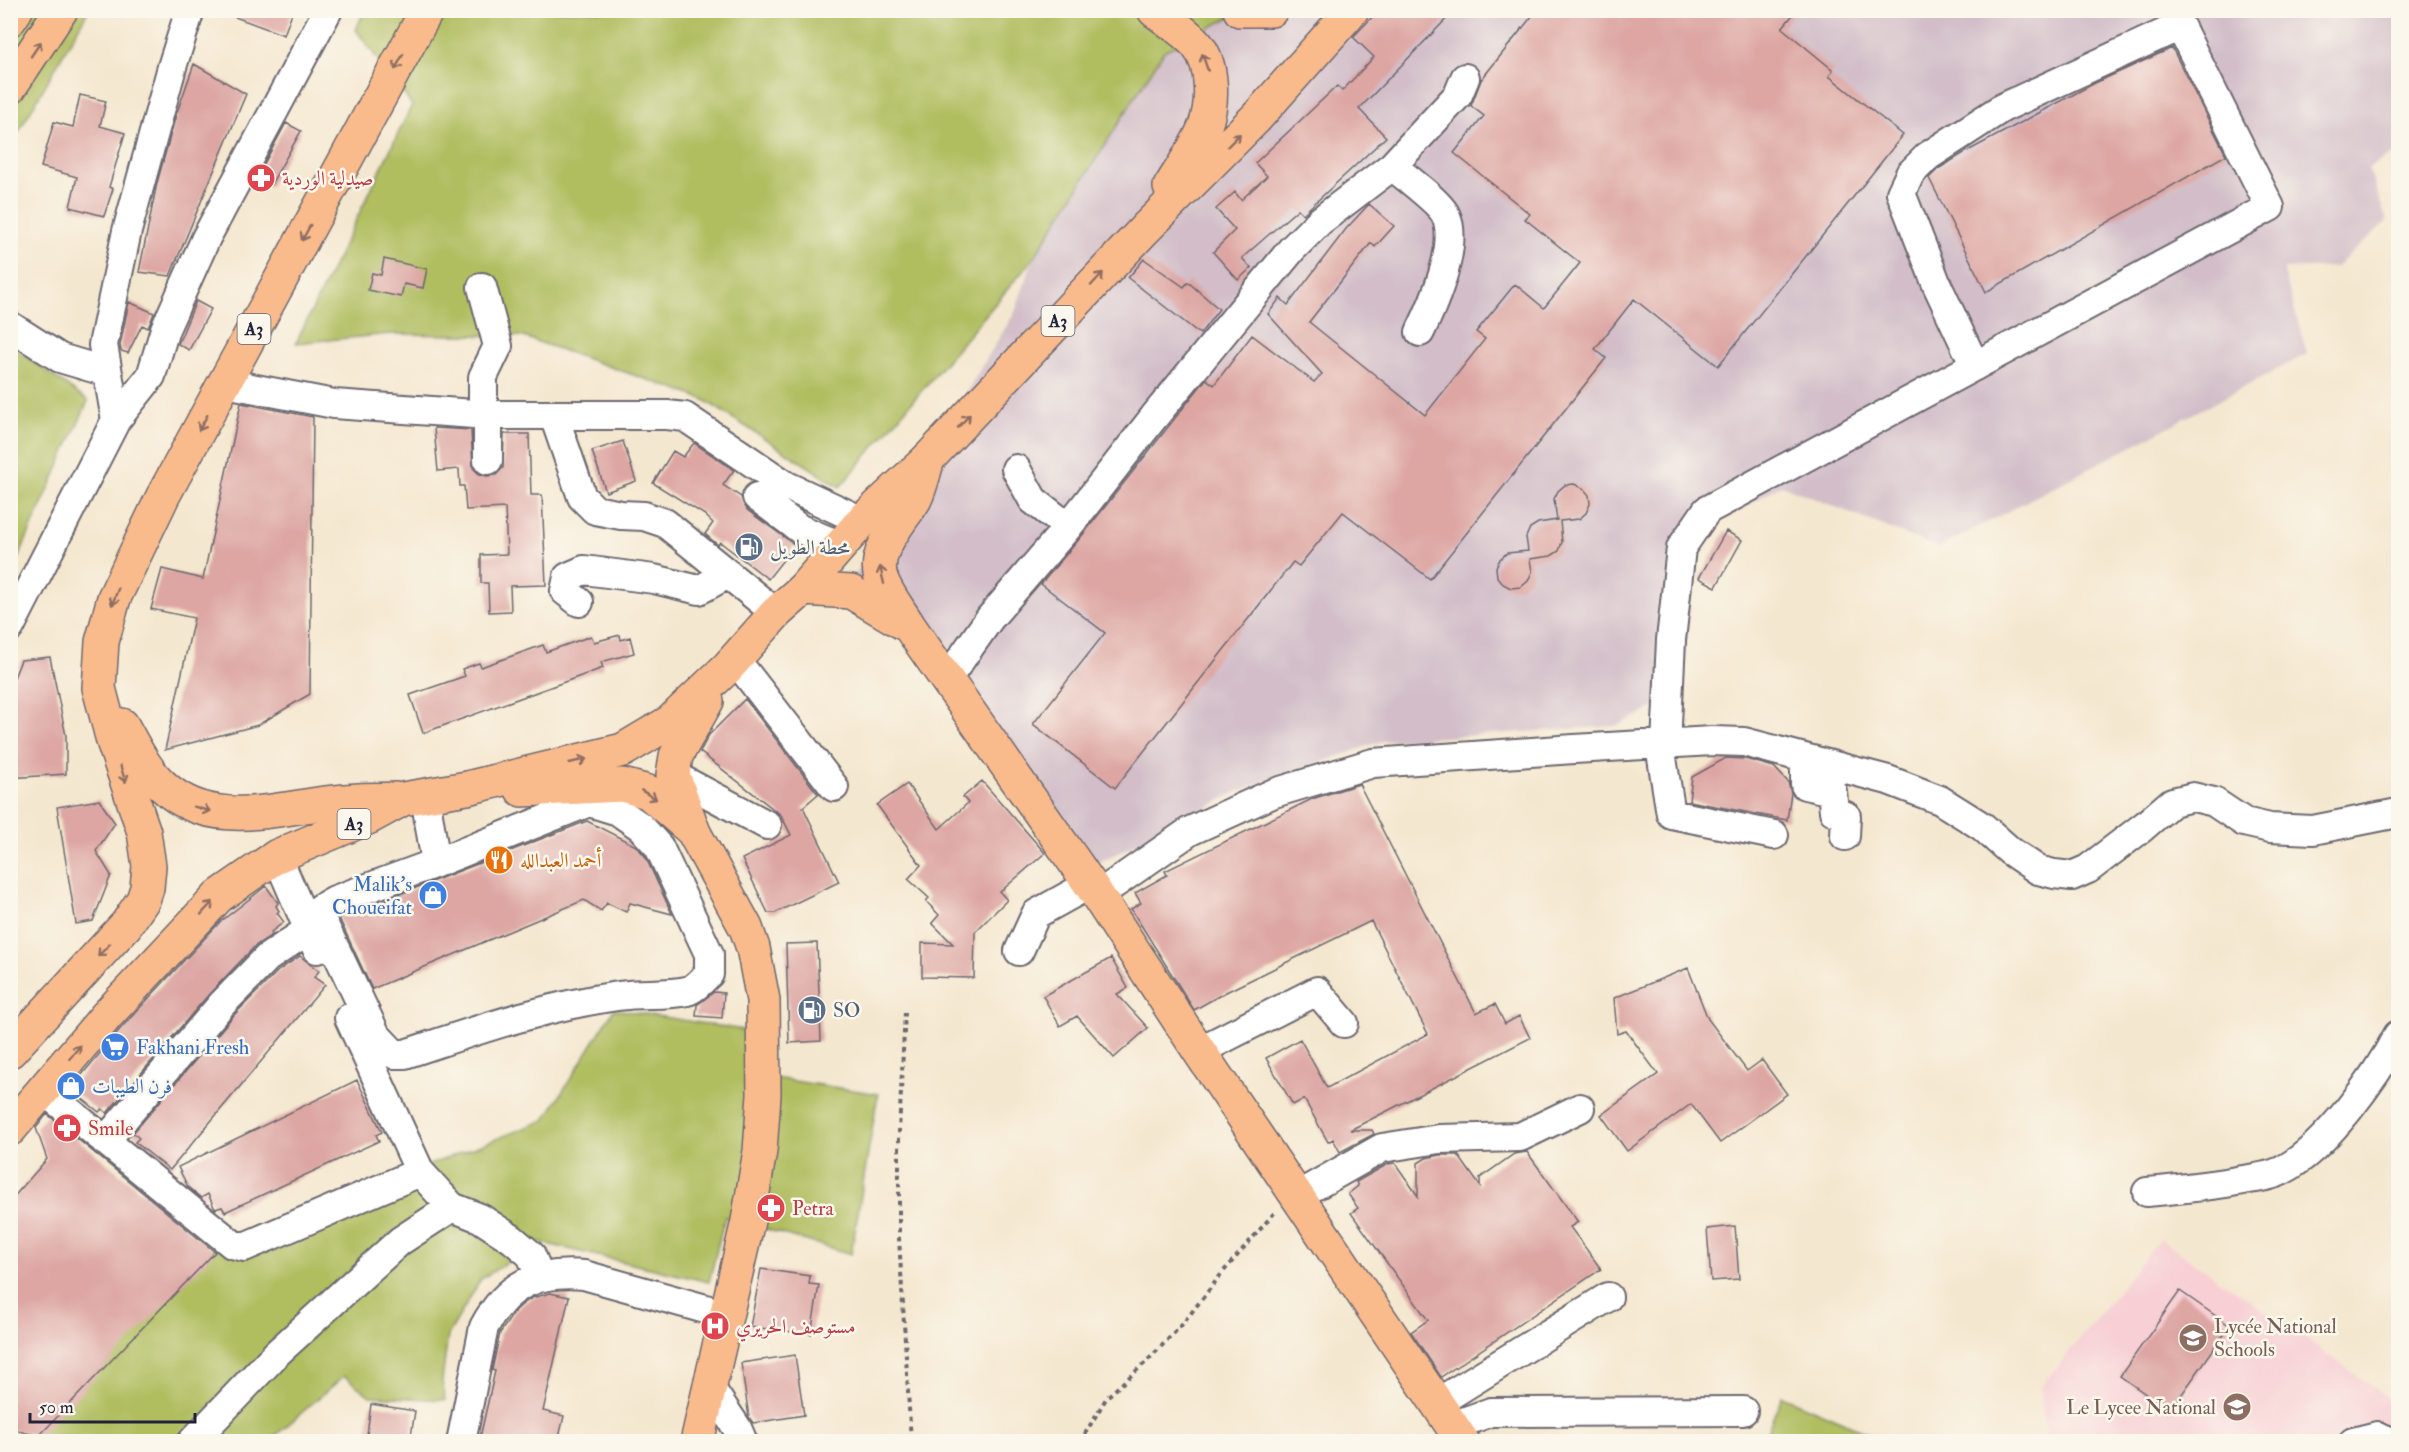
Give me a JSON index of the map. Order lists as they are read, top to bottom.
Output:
{
  "streets": {
    "main road": ["A3"]
  },
  "places": {
    "pharmacy": ["صيدلية الوردية", "Smile", "Petra"],
    "fuel station": ["محطة الطويل", "SO"],
    "restaurant": ["أحمد العبدالله"],
    "shop": ["Malik's Choueifat", "فرن الطيبات"],
    "supermarket": ["Fakhani Fresh"],
    "hospital": ["مستوصف الحريري"],
    "school or university": ["Lycée National Schools", "Le Lycee National"]
  },
  "scale_bar": "50 m"
}
